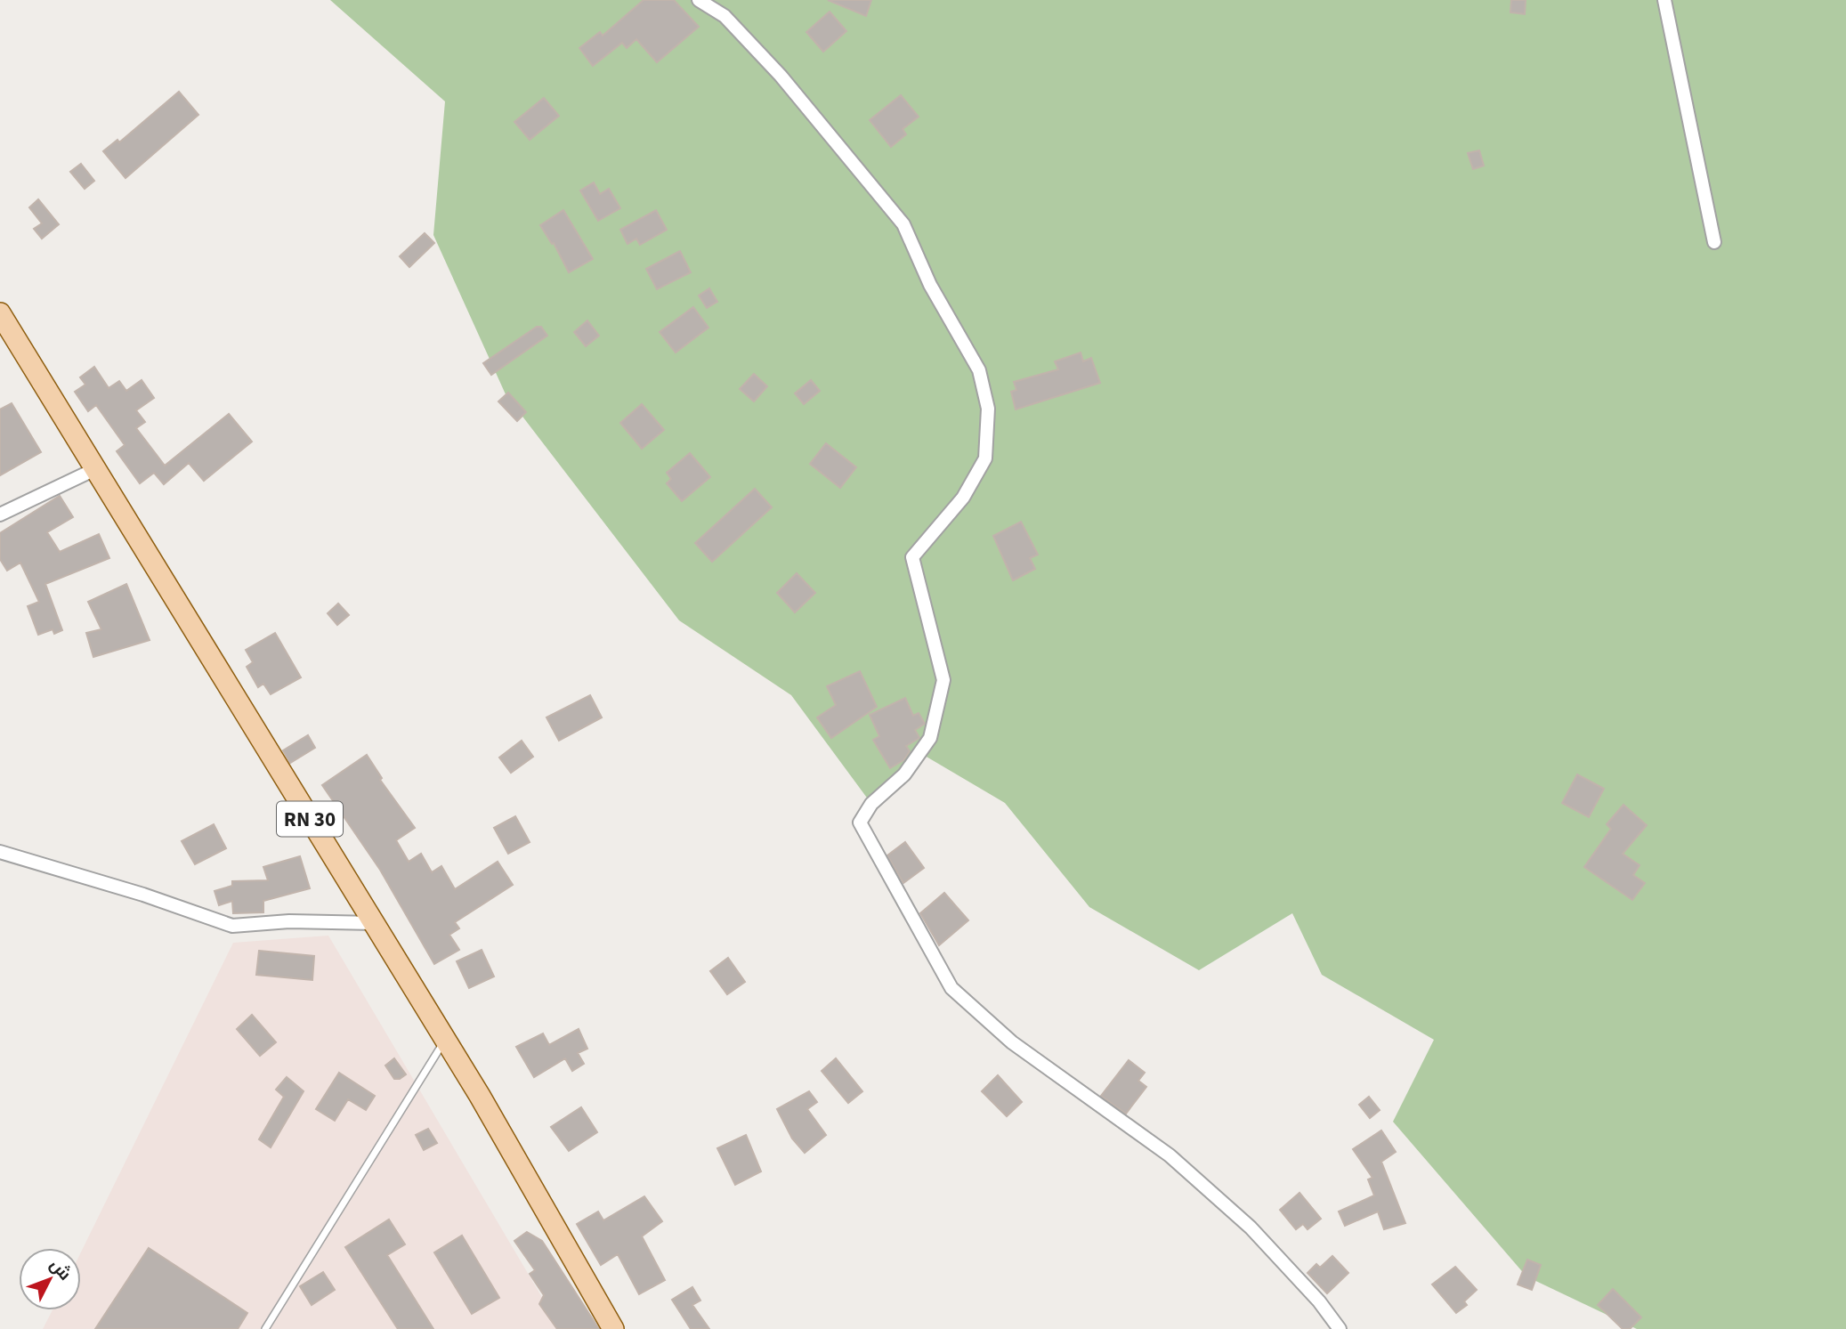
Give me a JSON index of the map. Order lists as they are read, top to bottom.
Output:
{
  "streets": {
    "main road": ["RN 30"]
  },
  "north": "top right"
}
